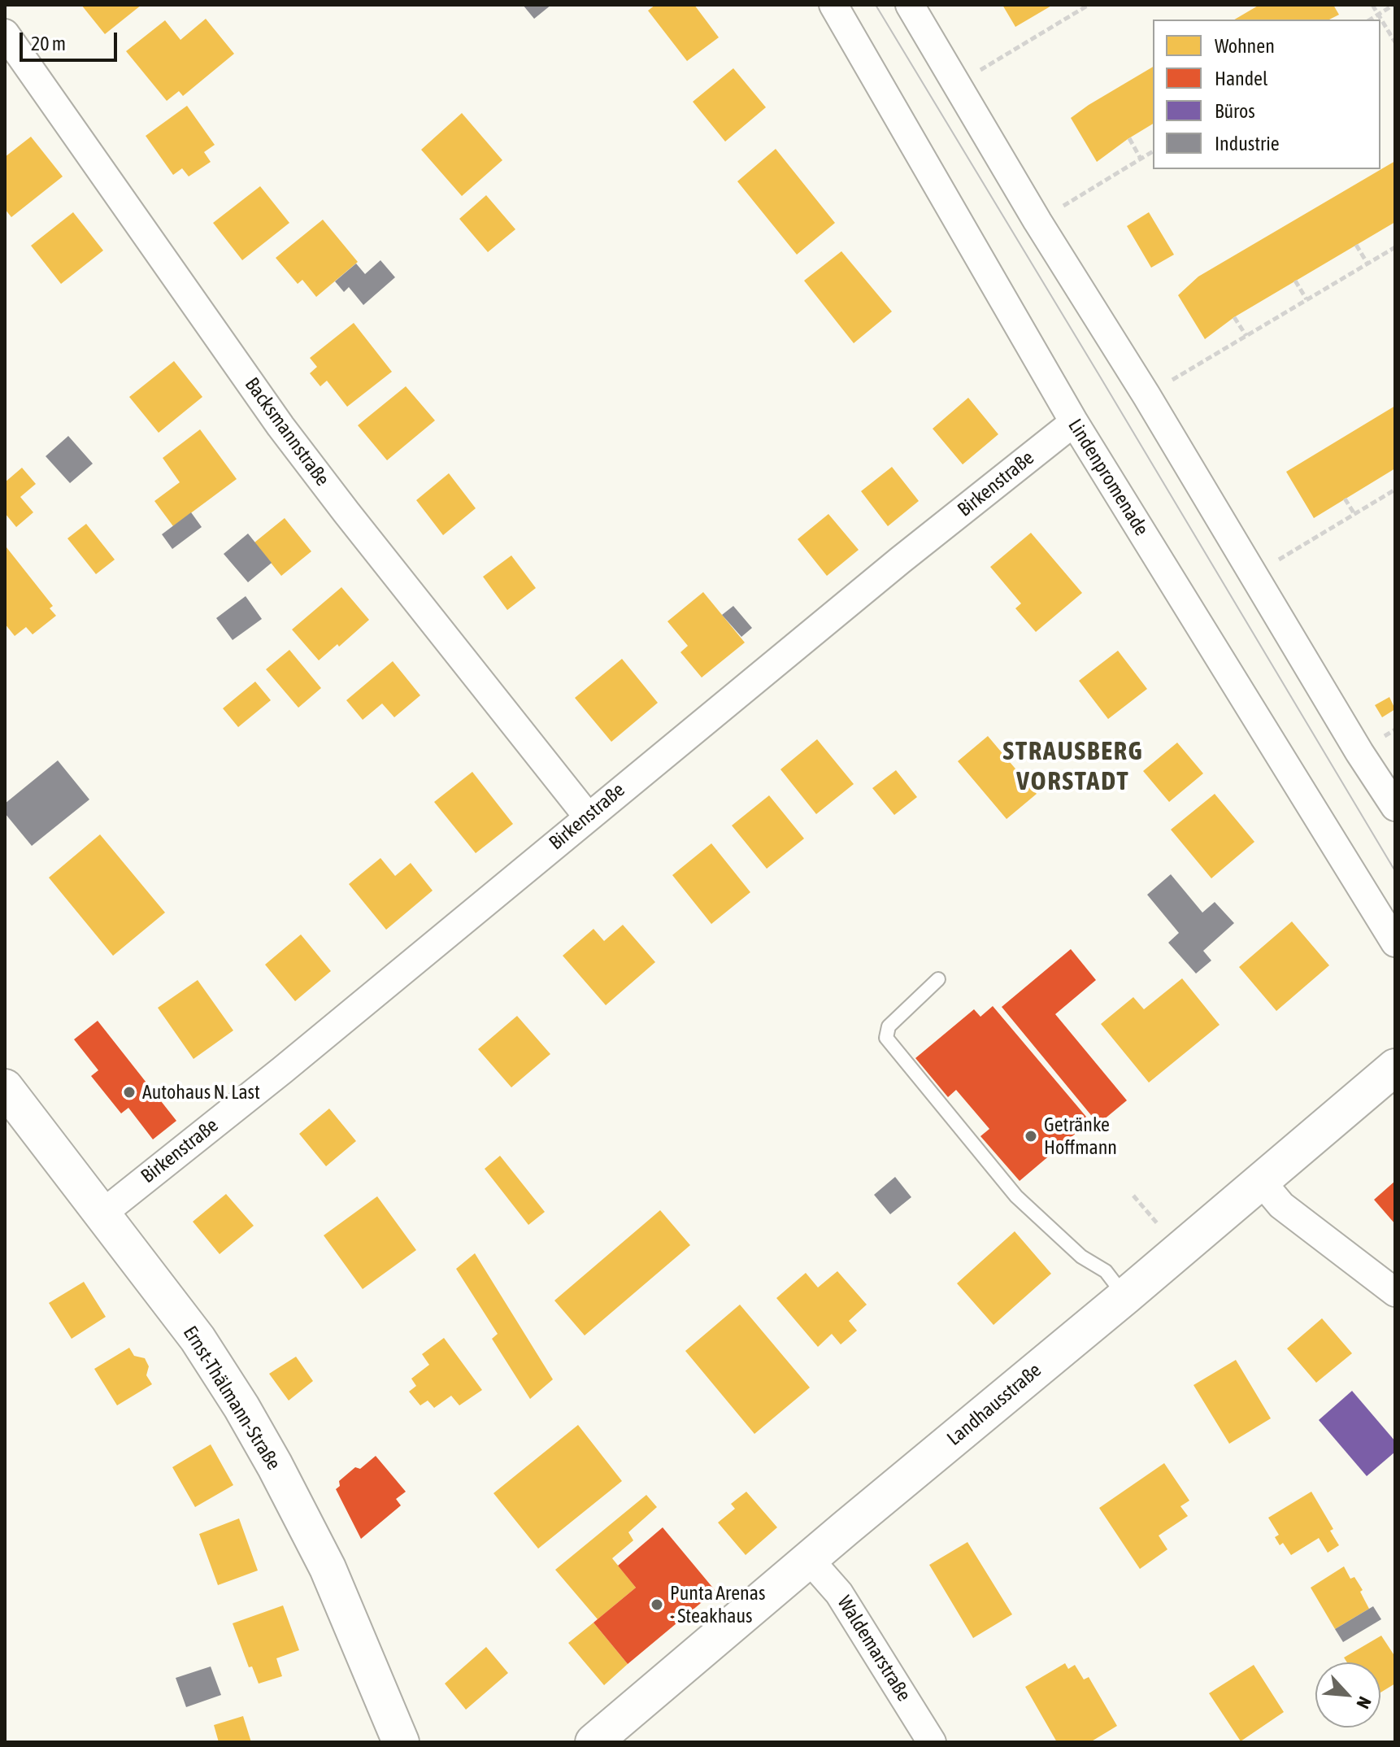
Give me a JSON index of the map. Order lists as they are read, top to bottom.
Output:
{
  "streets": {
    "street": [
      "Backsmannstraße",
      "Lindenpromenade",
      "Birkenstraße",
      "Ernst-Thälmann-Straße",
      "Landhausstraße",
      "Waldemarstraße"
    ]
  },
  "crossings": [
    ["Backsmannstraße", "Birkenstraße"],
    ["Lindenpromenade", "Birkenstraße"],
    ["Birkenstraße", "Ernst-Thälmann-Straße"],
    ["Landhausstraße", "Waldemarstraße"]
  ],
  "districts": ["STRAUSBERG VORSTADT"],
  "places": ["Autohaus N. Last", "Getränke Hoffmann", "Punta Arenas - Steakhaus"],
  "legend": [
    "Wohnen",
    "Handel",
    "Büros",
    "Industrie"
  ],
  "scale_bar": "20 m",
  "north": "bottom right"
}
